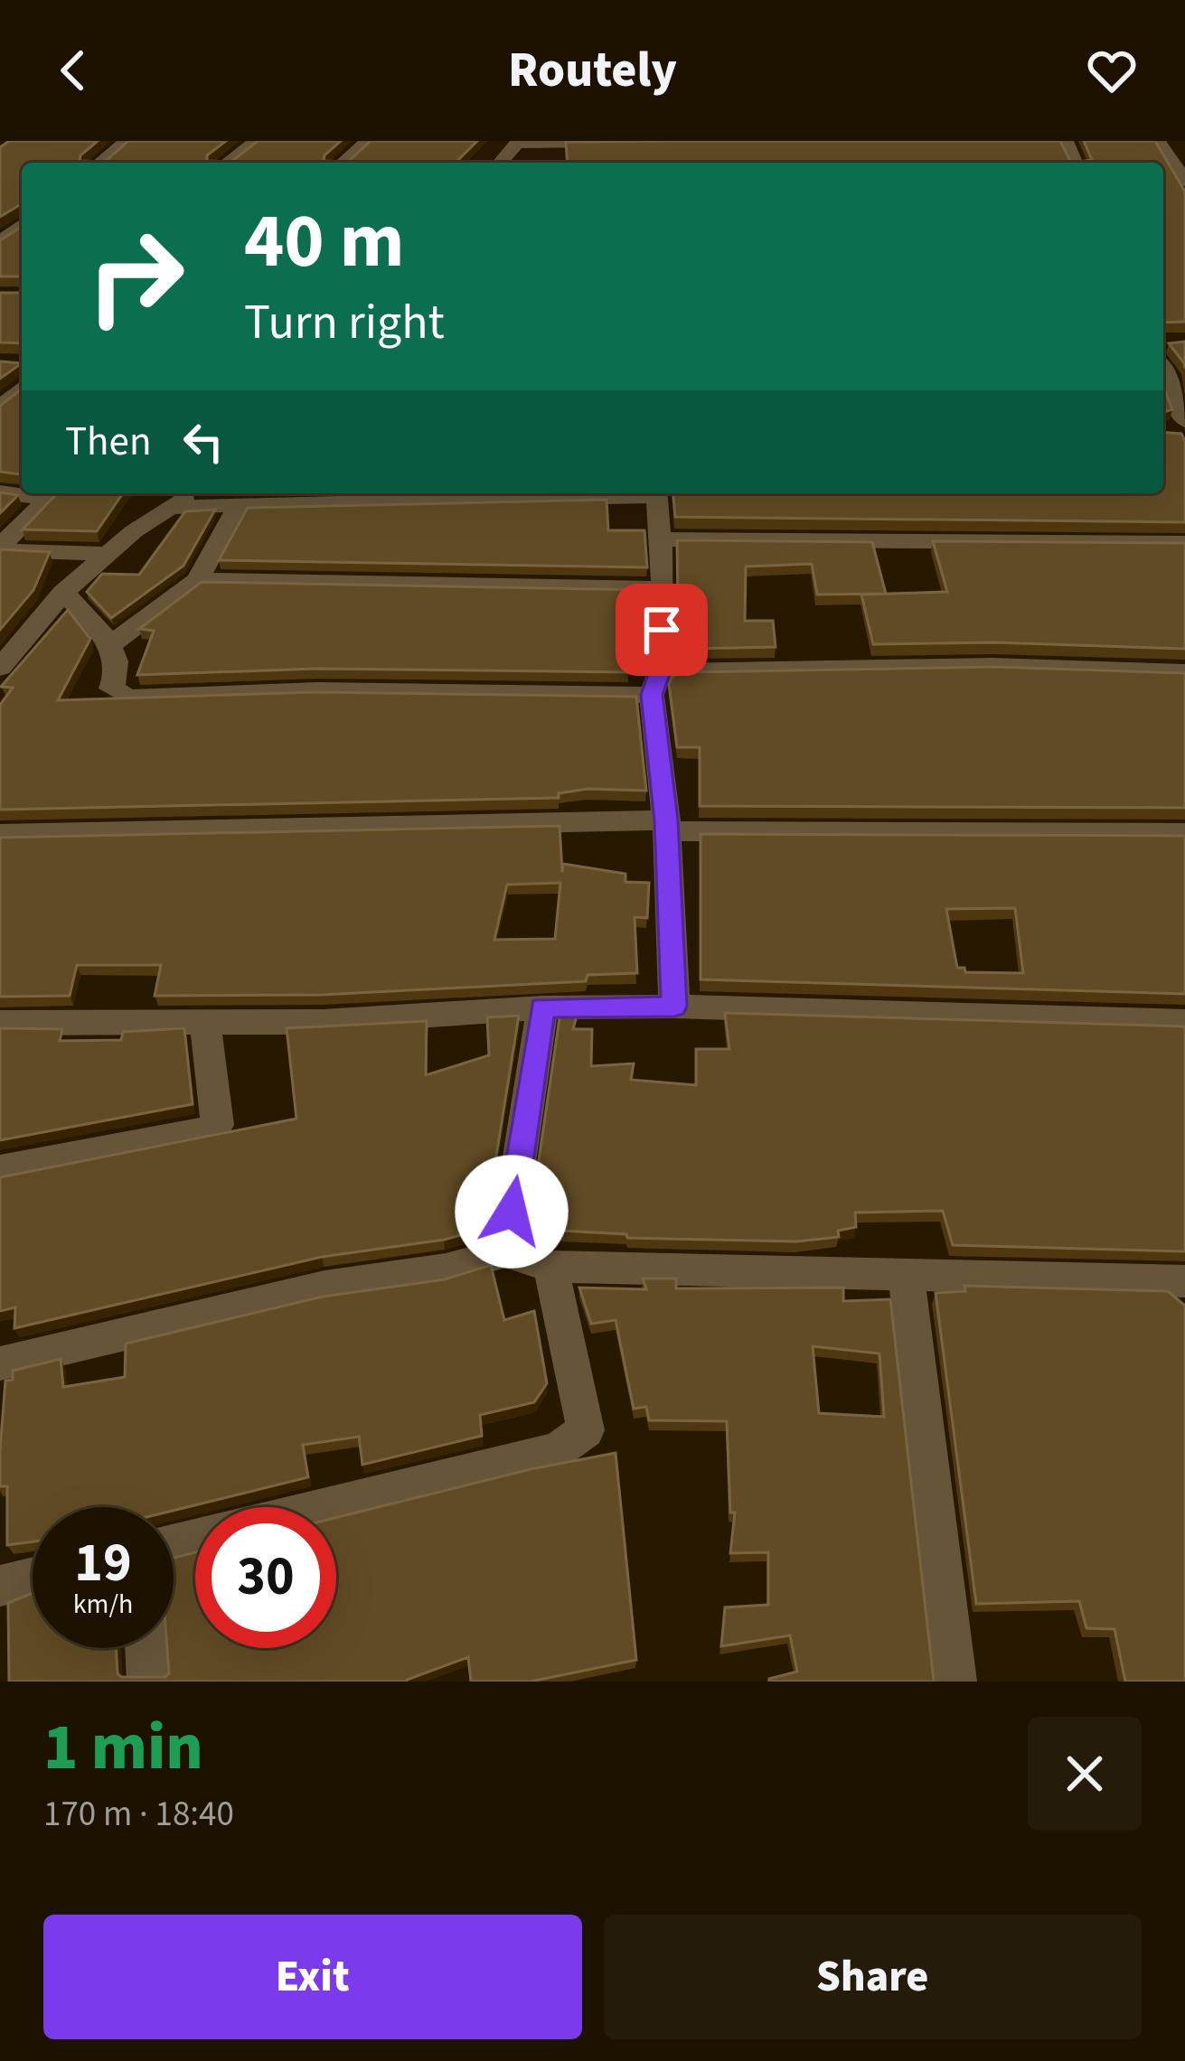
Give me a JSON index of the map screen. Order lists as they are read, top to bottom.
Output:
{
  "page": {
    "header": "Routely",
    "turn": ["40 m", "Turn right"],
    "then": "Then",
    "speed": "19 km/h",
    "limit": "30",
    "heading": ["1 min", "170 m · 18:40"],
    "buttons": ["Exit", "Share"]
  }
}
